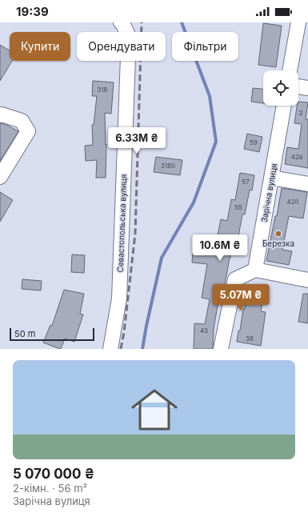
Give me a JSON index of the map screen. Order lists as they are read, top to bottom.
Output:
{
  "streets": {
    "street": ["Зарічна вулиця", "Севастопольська вулиця"]
  },
  "places": ["Березка"],
  "house_numbers": [
    "318",
    "2",
    "59",
    "42а",
    "318б",
    "57",
    "42б",
    "55",
    "43",
    "38"
  ],
  "scale_bar": "50 m",
  "page": {
    "status": "19:39",
    "chip": ["Купити", "Орендувати", "Фільтри"],
    "price": ["6.33M ₴", "10.6M ₴", "5.07M ₴"],
    "scale": "50 m",
    "list": [
      {
        "name": "5 070 000 ₴",
        "note": "2-кімн. · 56 m² · Зарічна вулиця"
      }
    ]
  }
}
